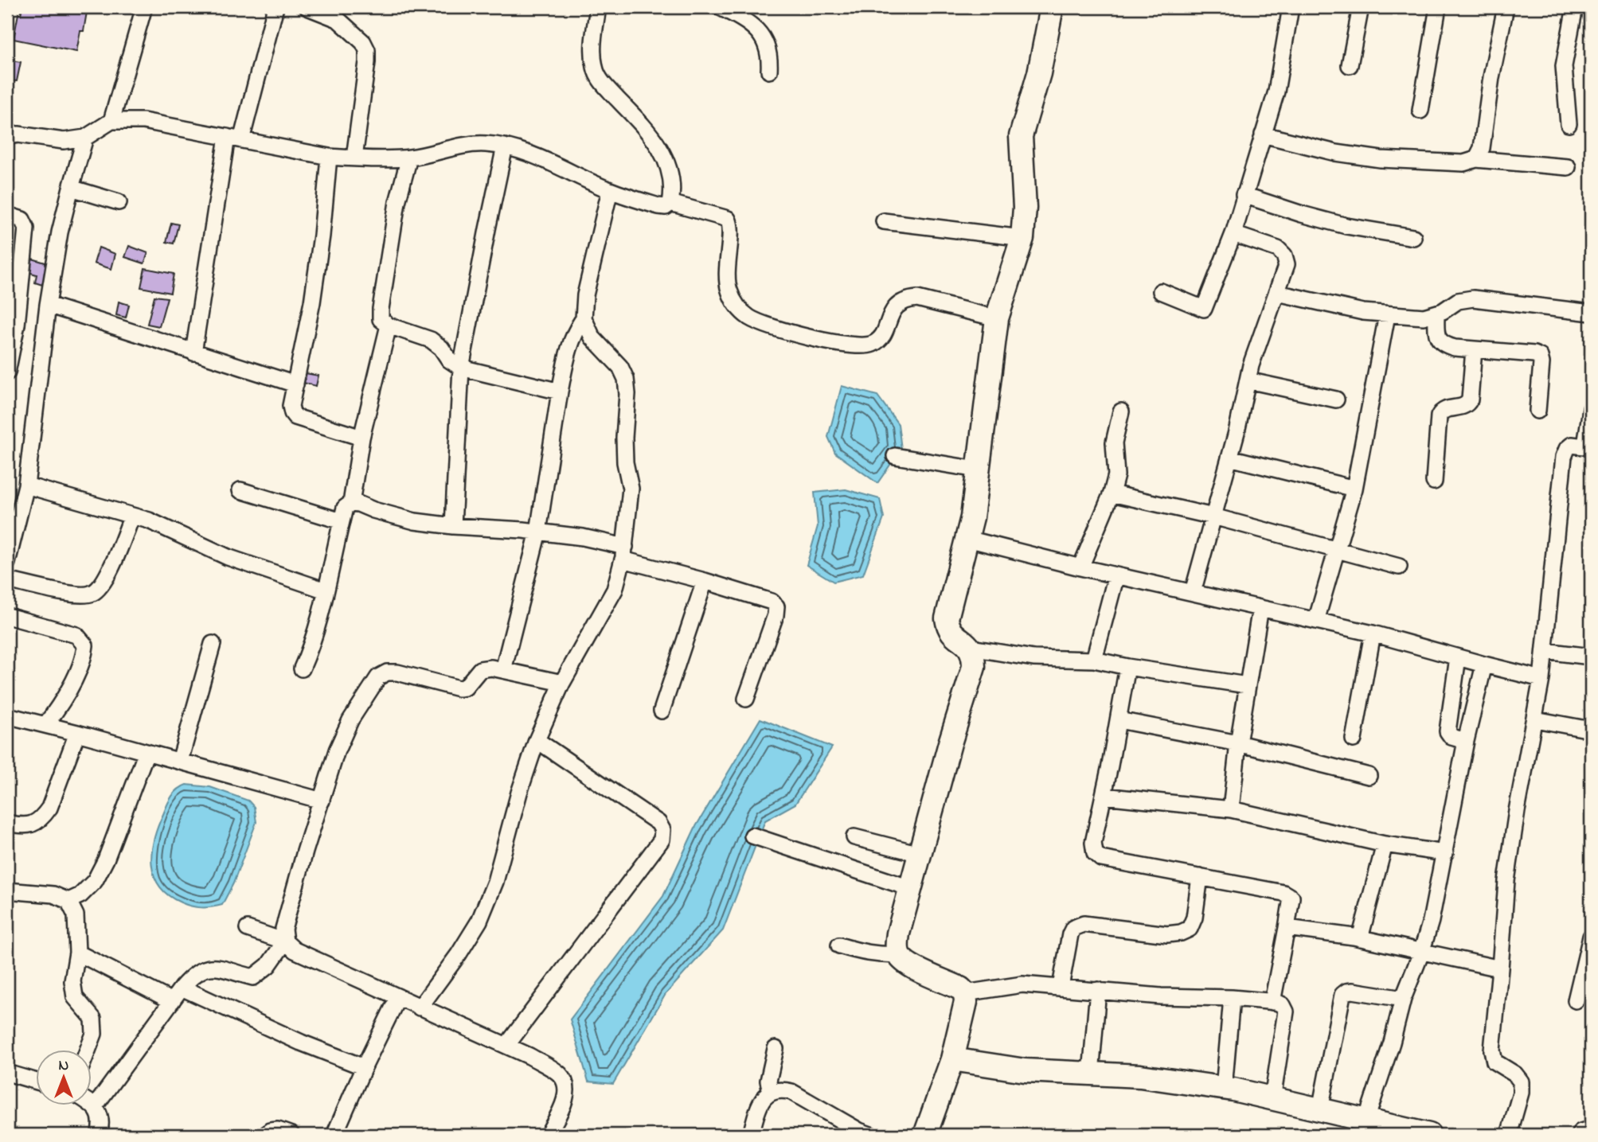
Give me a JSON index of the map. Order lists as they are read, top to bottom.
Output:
{
  "north": "top"
}
